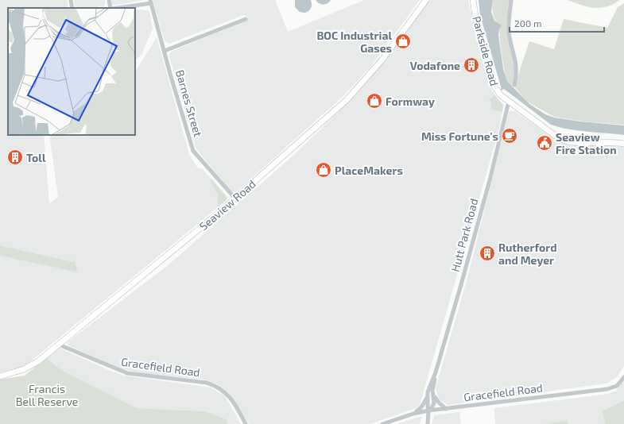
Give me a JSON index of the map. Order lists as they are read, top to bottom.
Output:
{
  "streets": {
    "main road": ["Parkside Road", "Seaview Road"],
    "street": ["Barnes Street", "Hutt Park Road", "Gracefield Road"]
  },
  "crossings": [
    ["Parkside Road", "Hutt Park Road"],
    ["Barnes Street", "Seaview Road"],
    ["Seaview Road", "Gracefield Road"],
    ["Hutt Park Road", "Gracefield Road"]
  ],
  "parks": ["Francis Bell Reserve"],
  "places": {
    "shop": ["BOC Industrial Gases", "Formway", "PlaceMakers"],
    "building": ["Vodafone", "Toll", "Rutherford and Meyer"],
    "cafe": ["Miss Fortune's"],
    "public building": ["Seaview Fire Station"]
  },
  "scale_bar": "200 m"
}
